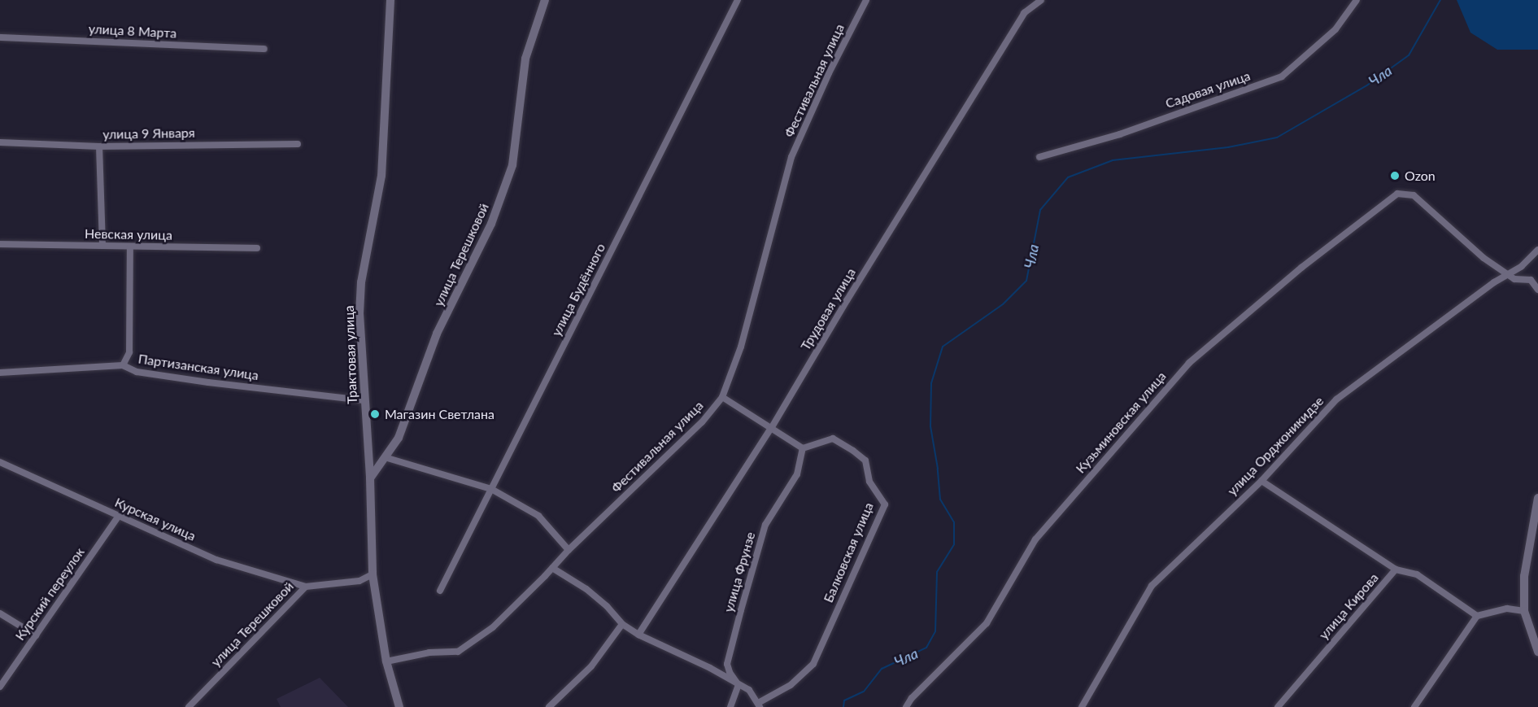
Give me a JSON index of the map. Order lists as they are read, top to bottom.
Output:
{
  "streets": {
    "street": [
      "улица 8 Марта",
      "Фестивальная улица",
      "Садовая улица",
      "улица 9 Января",
      "Невская улица",
      "улица Терешковой",
      "улица Будённого",
      "Трудовая улица",
      "Трактовая улица",
      "Партизанская улица",
      "Кузьминовская улица",
      "улица Орджоникидзе",
      "Курская улица",
      "Балковская улица",
      "улица Фрунзе",
      "Курский переулок",
      "улица Кирова"
    ]
  },
  "crossings": [
    ["Фестивальная улица", "Трактовая улица"],
    ["улица Терешковой", "Трактовая улица"],
    ["улица Терешковой", "Курская улица"],
    ["Трактовая улица", "Партизанская улица"],
    ["Кузьминовская улица", "улица Орджоникидзе"],
    ["Курская улица", "Курский переулок"],
    ["Балковская улица", "улица Фрунзе"]
  ],
  "water": ["Чла"],
  "places": ["Ozon", "Магазин Светлана"]
}
